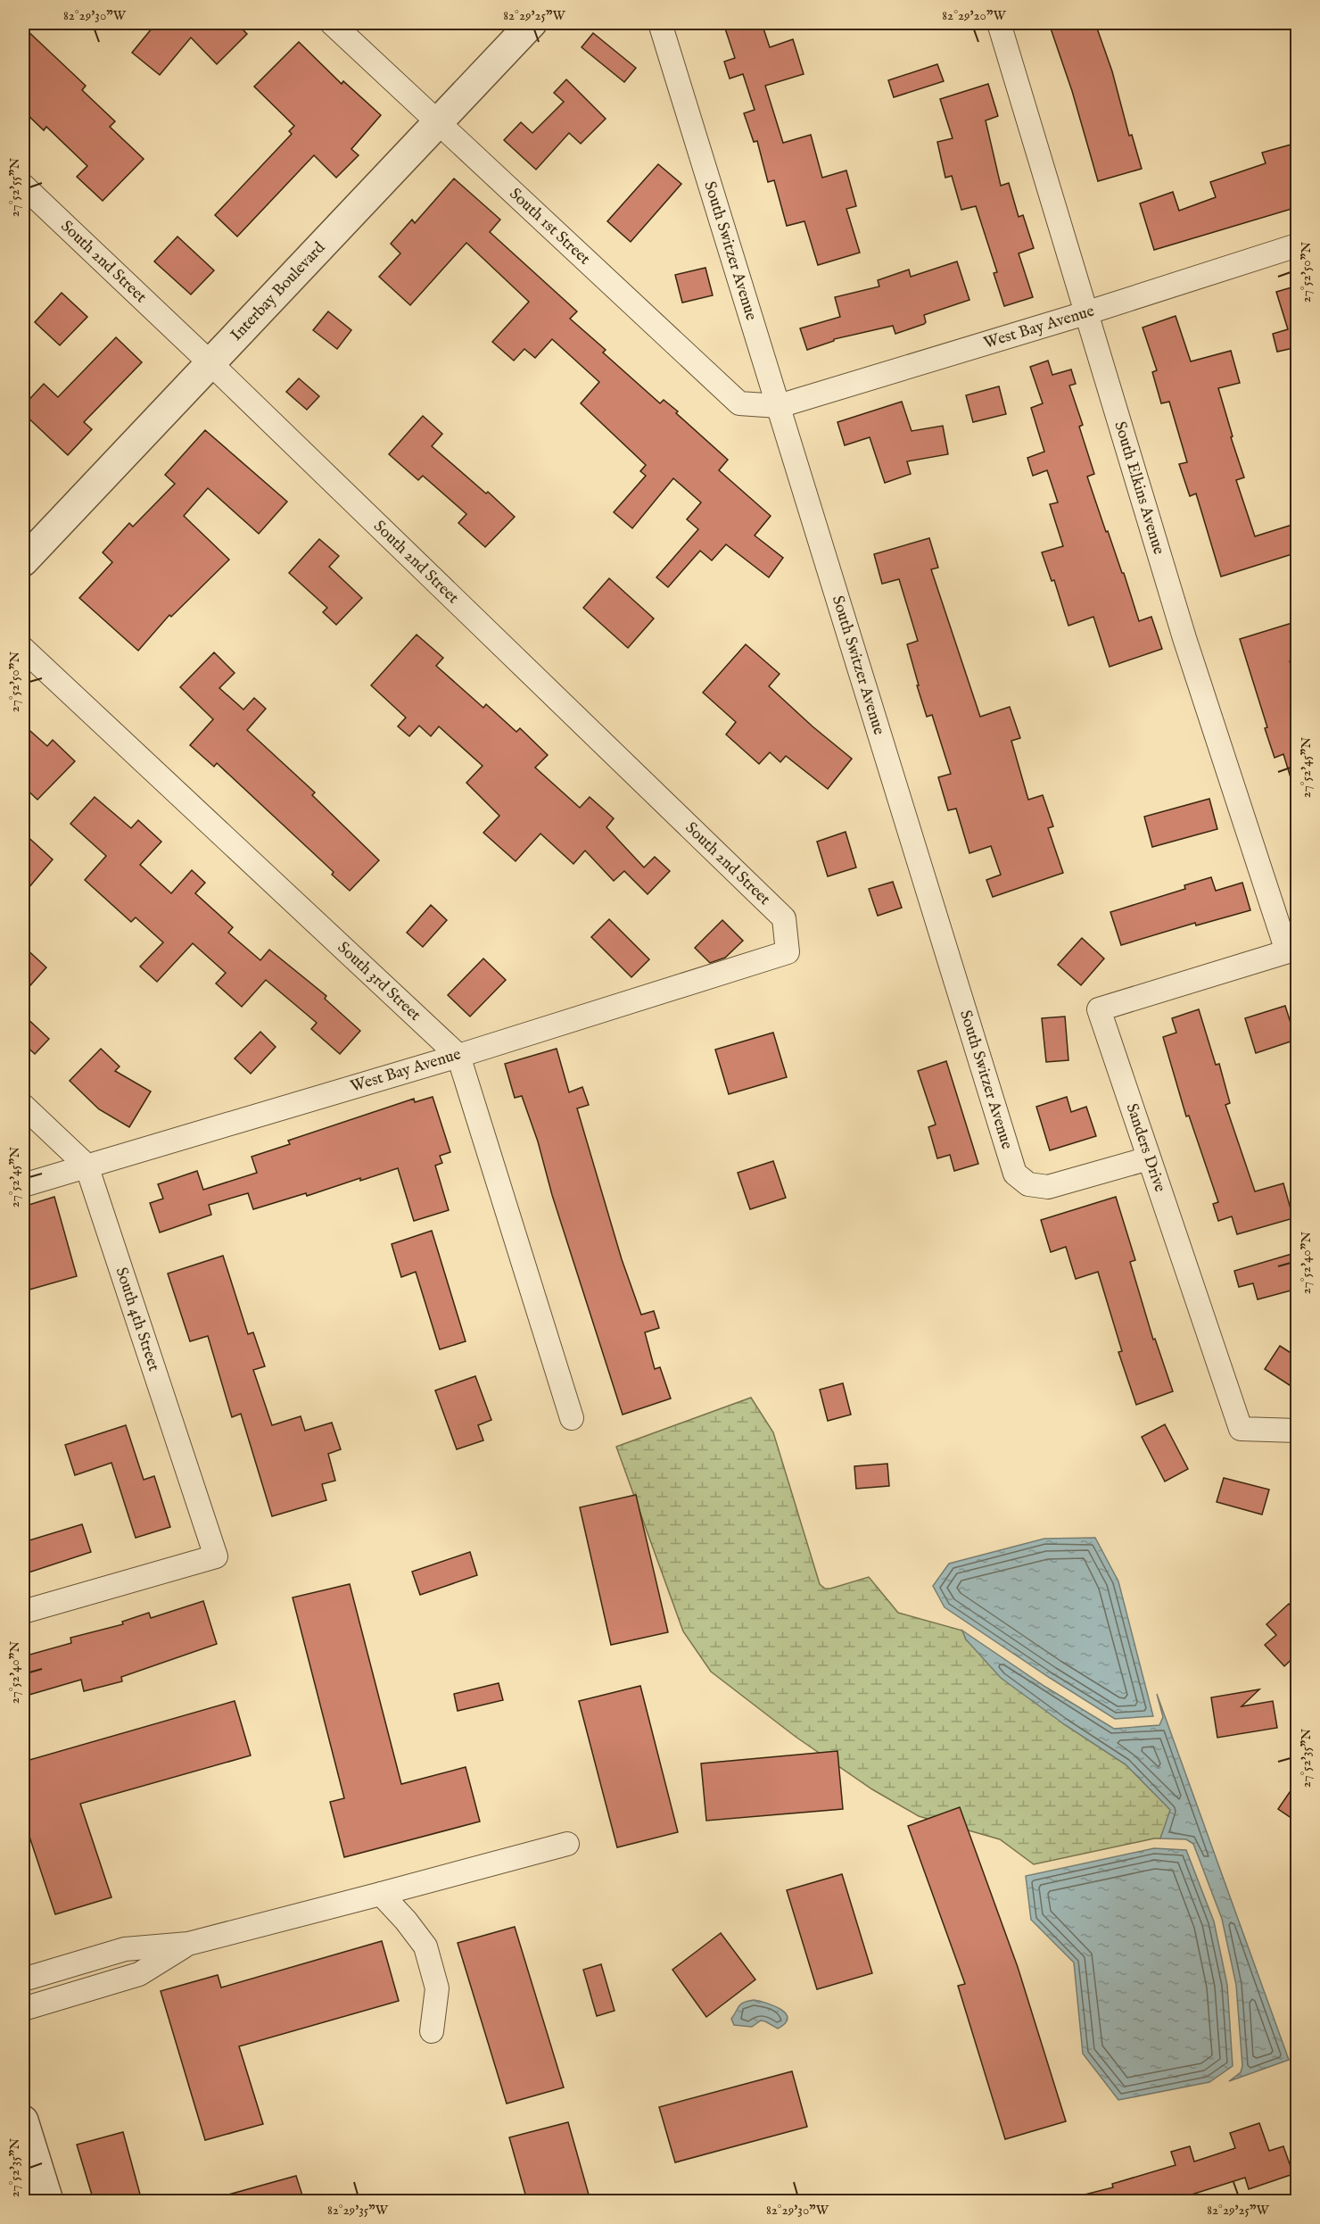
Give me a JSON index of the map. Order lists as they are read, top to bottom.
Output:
{
  "streets": {
    "street": [
      "South 1st Street",
      "South Switzer Avenue",
      "South 2nd Street",
      "Interbay Boulevard",
      "West Bay Avenue",
      "South Elkins Avenue",
      "South 3rd Street",
      "Sanders Drive",
      "South 4th Street"
    ]
  },
  "crossings": [
    ["South 1st Street", "South Switzer Avenue"],
    ["South 1st Street", "Interbay Boulevard"],
    ["South 1st Street", "West Bay Avenue"],
    ["South Switzer Avenue", "West Bay Avenue"],
    ["South Switzer Avenue", "Sanders Drive"],
    ["South 2nd Street", "Interbay Boulevard"],
    ["South 2nd Street", "West Bay Avenue"],
    ["West Bay Avenue", "South Elkins Avenue"],
    ["West Bay Avenue", "South 3rd Street"],
    ["West Bay Avenue", "South 4th Street"],
    ["South Elkins Avenue", "Sanders Drive"]
  ],
  "coordinates": [
    "82°29'30\"W",
    "82°29'25\"W",
    "82°29'20\"W",
    "27°52'55\"N",
    "27°52'50\"N",
    "27°52'45\"N",
    "27°52'40\"N",
    "27°52'35\"N",
    "82°29'35\"W"
  ]
}
